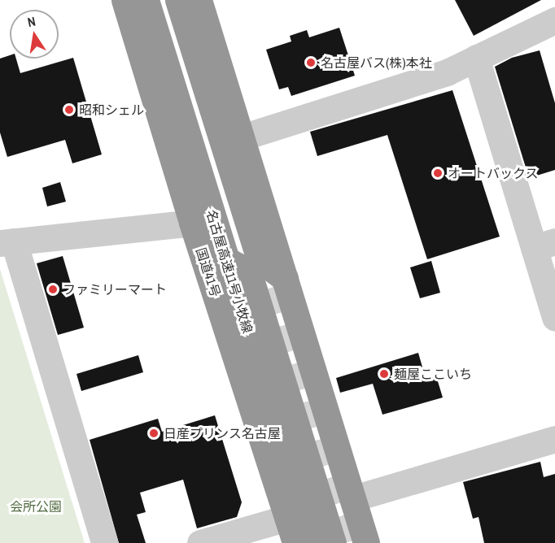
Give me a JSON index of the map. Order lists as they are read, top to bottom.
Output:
{
  "streets": {
    "highway": ["名古屋高速11号小牧線", "国道41号"]
  },
  "parks": ["会所公園"],
  "places": [
    "名古屋バス(株)本社",
    "昭和シェル",
    "オートバックス",
    "ファミリーマート",
    "麺屋ここいち",
    "日産プリンス名古屋"
  ],
  "north": "top"
}
